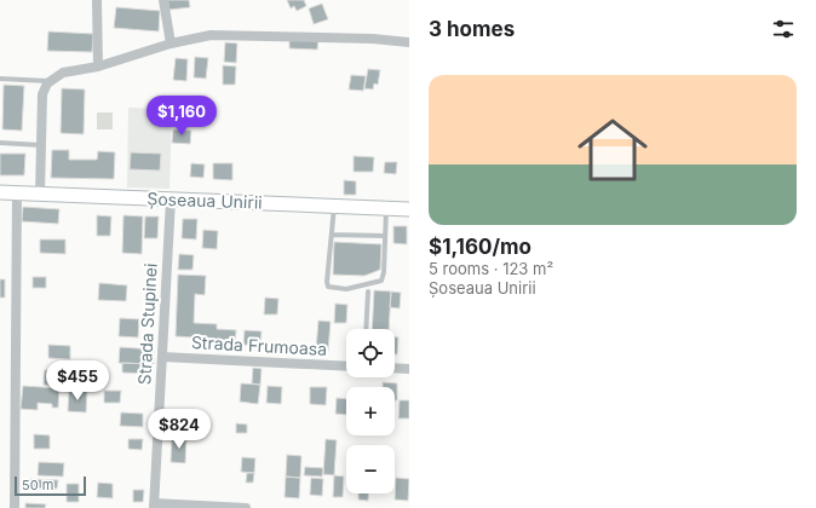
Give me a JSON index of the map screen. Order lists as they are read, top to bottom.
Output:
{
  "streets": {
    "main road": ["Șoseaua Unirii"],
    "street": ["Strada Stupinei", "Strada Frumoasa"]
  },
  "crossings": [
    ["Șoseaua Unirii", "Strada Stupinei"],
    ["Strada Stupinei", "Strada Frumoasa"]
  ],
  "scale_bar": "50 m",
  "page": {
    "heading": "3 homes",
    "list": [
      {
        "name": "$1,160/mo",
        "note": "5 rooms · 123 m² · Șoseaua Unirii"
      }
    ],
    "price": ["$1,160", "$455", "$824"],
    "map_buttons": ["+", "−"],
    "scale": "50 m"
  }
}
